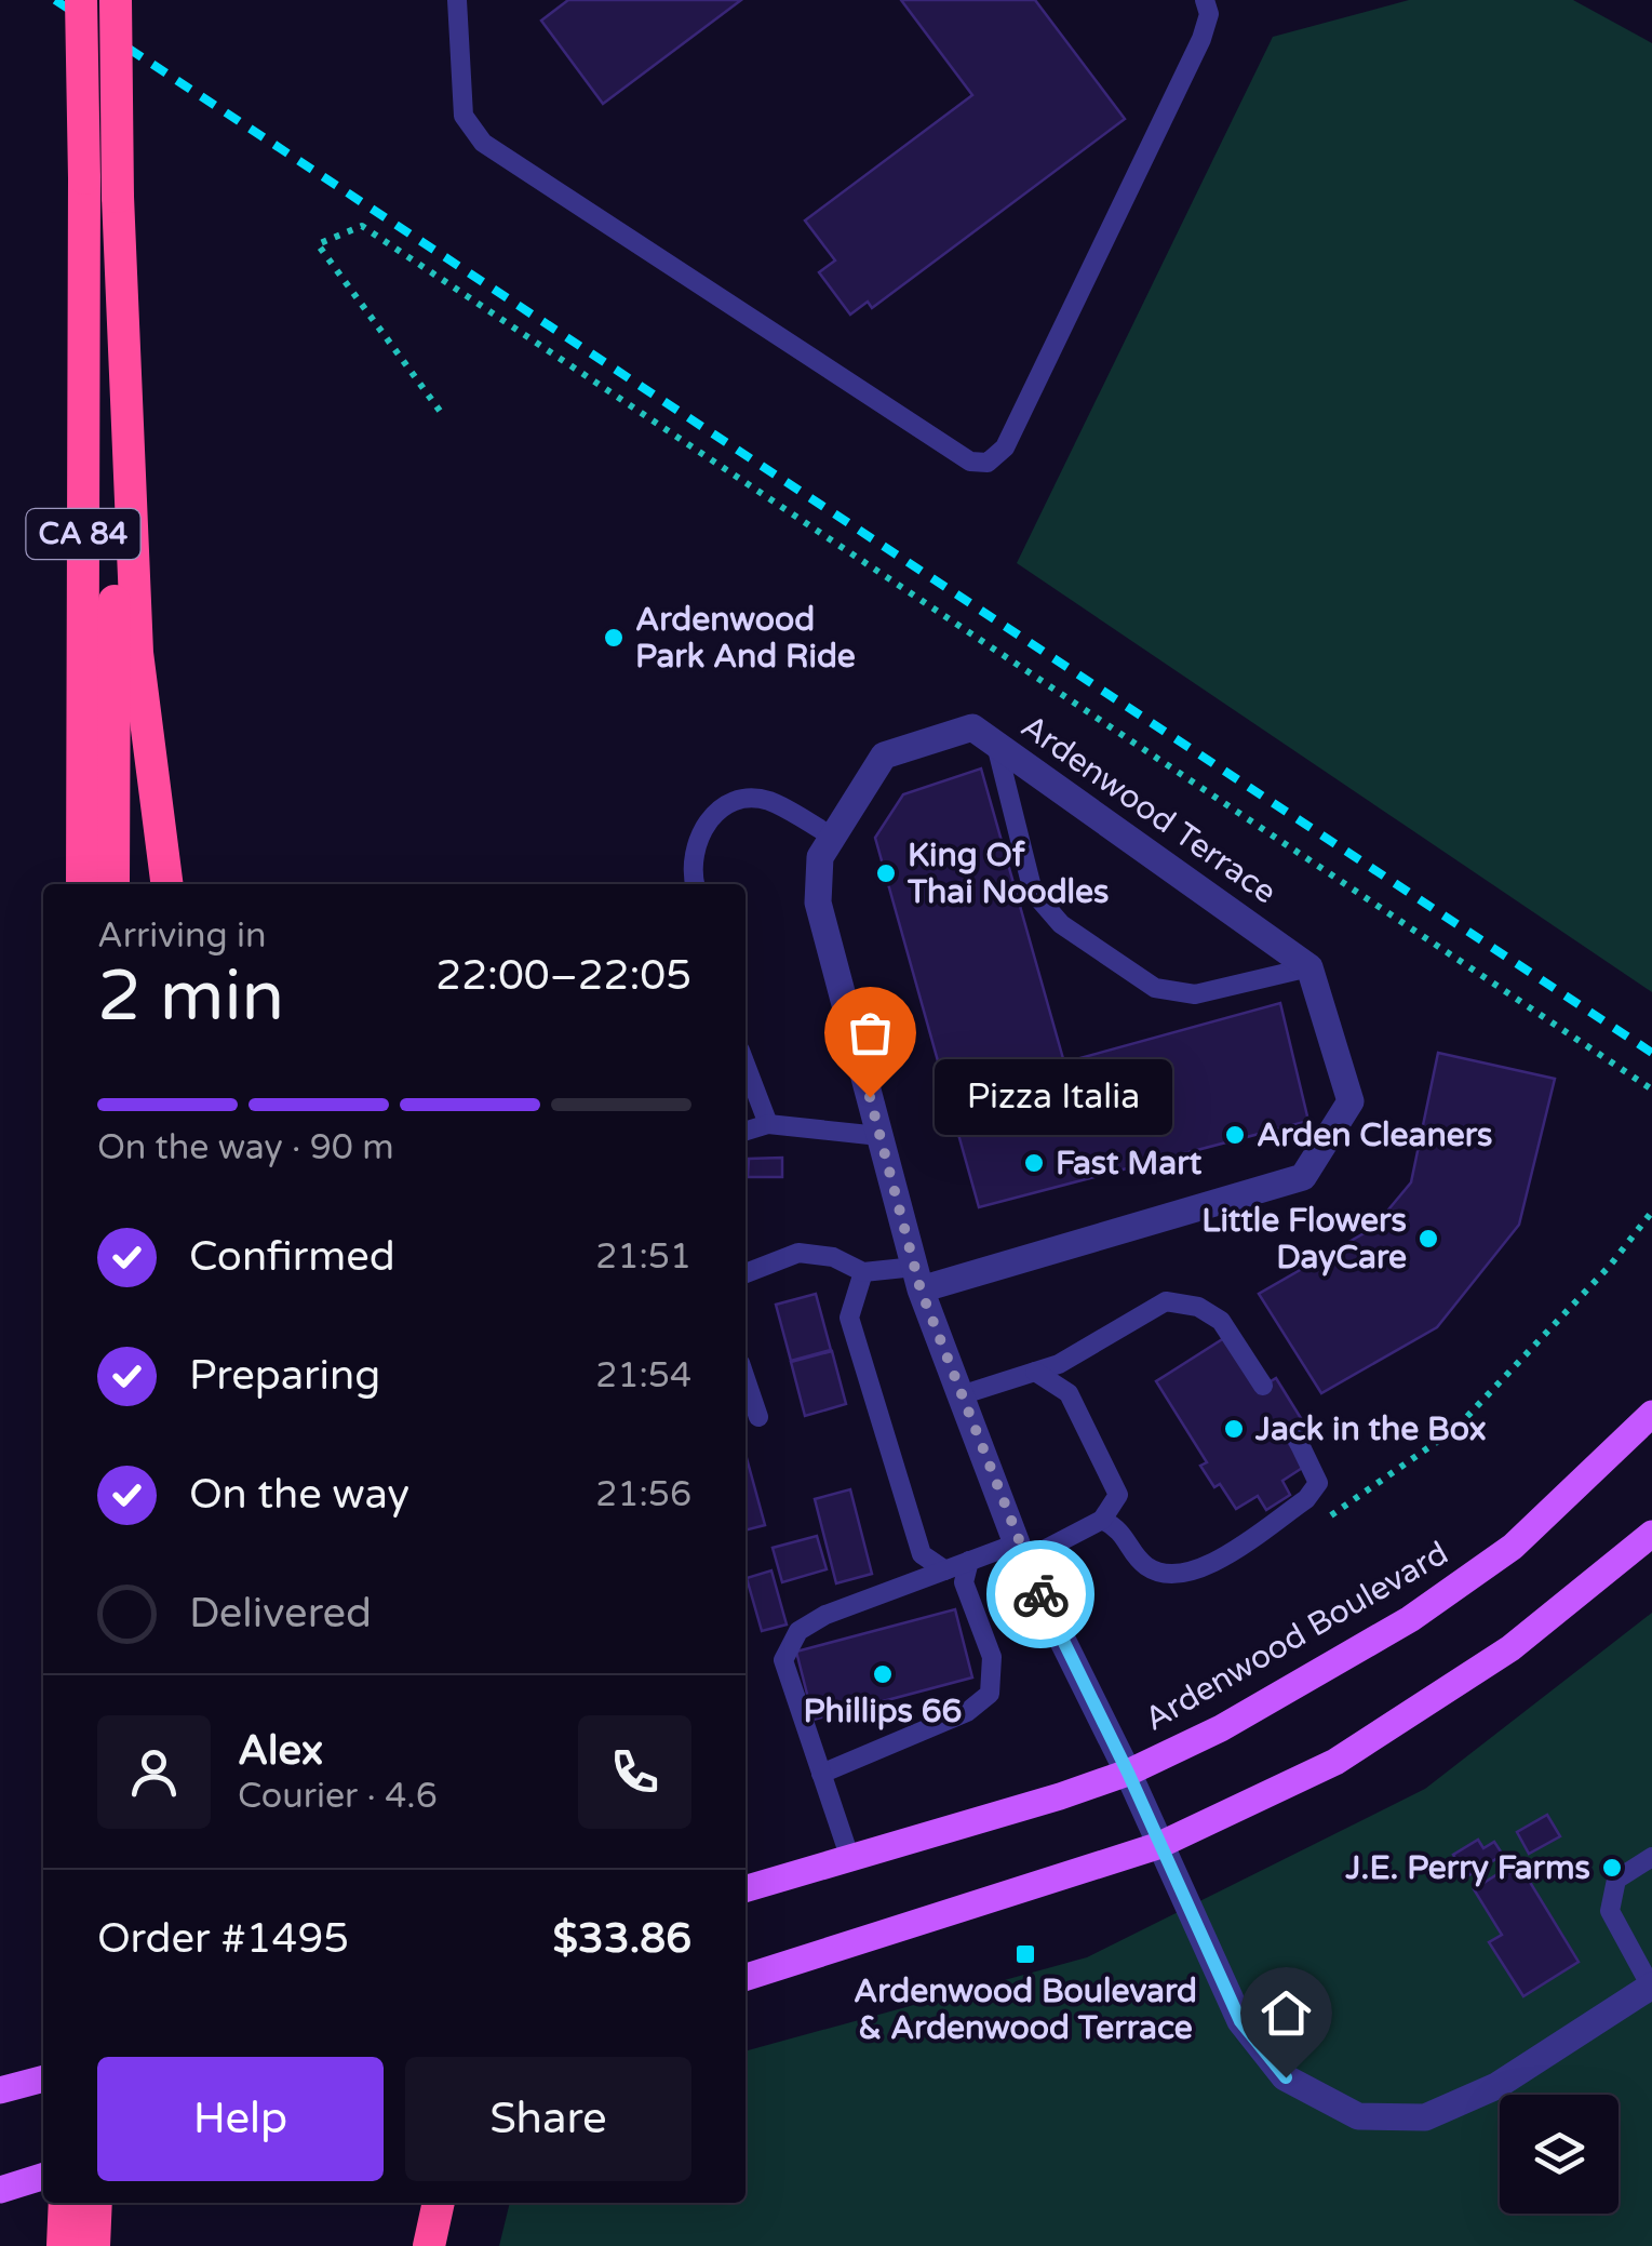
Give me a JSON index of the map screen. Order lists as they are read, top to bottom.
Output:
{
  "streets": {
    "highway": ["CA 84"],
    "main road": ["Ardenwood Boulevard"],
    "street": ["Ardenwood Terrace"]
  },
  "crossings": [
    ["Ardenwood Terrace", "Ardenwood Boulevard"]
  ],
  "places": {
    "other": [
      "Ardenwood Park And Ride",
      "King Of Thai Noodles",
      "Pizza Italia",
      "Arden Cleaners",
      "Fast Mart",
      "Little Flowers DayCare",
      "Jack in the Box",
      "Phillips 66",
      "J.E. Perry Farms"
    ],
    "transit": ["Ardenwood Boulevard & Ardenwood Terrace"]
  },
  "page": {
    "heading": ["2 min", "Arriving in", "22:00–22:05"],
    "panel": [
      "Alex",
      "Courier · 4.6",
      "Order #1495",
      "$33.86"
    ],
    "bubble": "Pizza Italia",
    "bar": "On the way · 90 m",
    "list": [
      ["Confirmed", "21:51"],
      ["Preparing", "21:54"],
      ["On the way", "21:56"],
      "Delivered"
    ],
    "buttons": ["Help", "Share"]
  }
}
